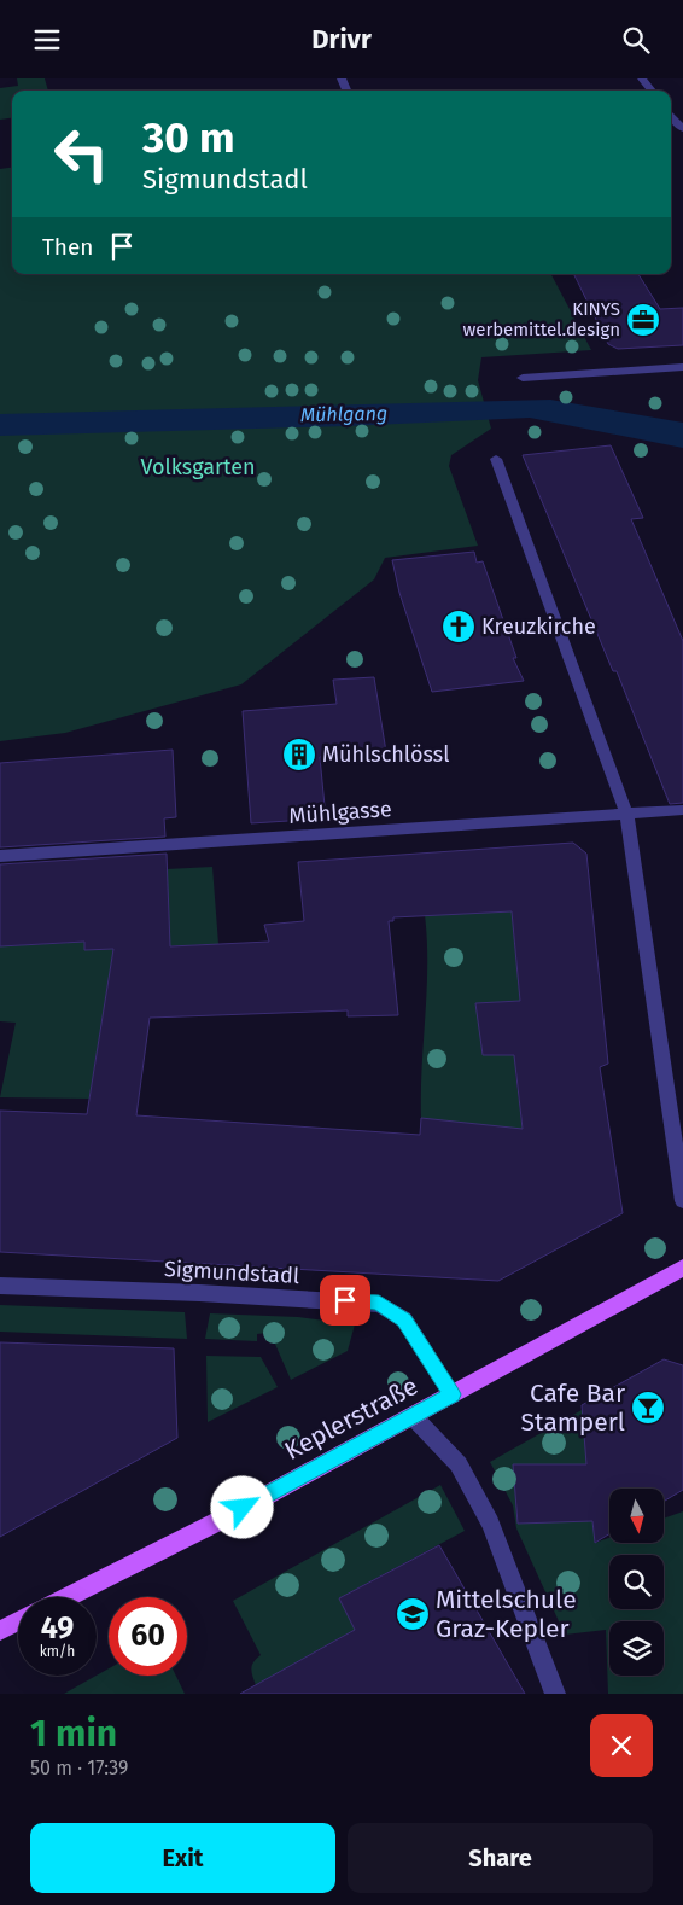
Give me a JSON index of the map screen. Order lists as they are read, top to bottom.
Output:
{
  "streets": {
    "main road": ["Keplerstraße"],
    "street": ["Mühlgasse", "Sigmundstadl"]
  },
  "crossings": [
    ["Sigmundstadl", "Keplerstraße"]
  ],
  "water": ["Mühlgang"],
  "parks": ["Volksgarten"],
  "places": {
    "office": ["KINYS werbemittel.design"],
    "church": ["Kreuzkirche"],
    "building": ["Mühlschlössl"],
    "bar": ["Cafe Bar Stamperl"],
    "school or university": ["Mittelschule Graz-Kepler"]
  },
  "north": "bottom",
  "page": {
    "header": "Drivr",
    "turn": ["30 m", "Sigmundstadl"],
    "then": "Then",
    "speed": "49 km/h",
    "limit": "60",
    "heading": ["1 min", "50 m · 17:39"],
    "buttons": ["Exit", "Share"]
  }
}
